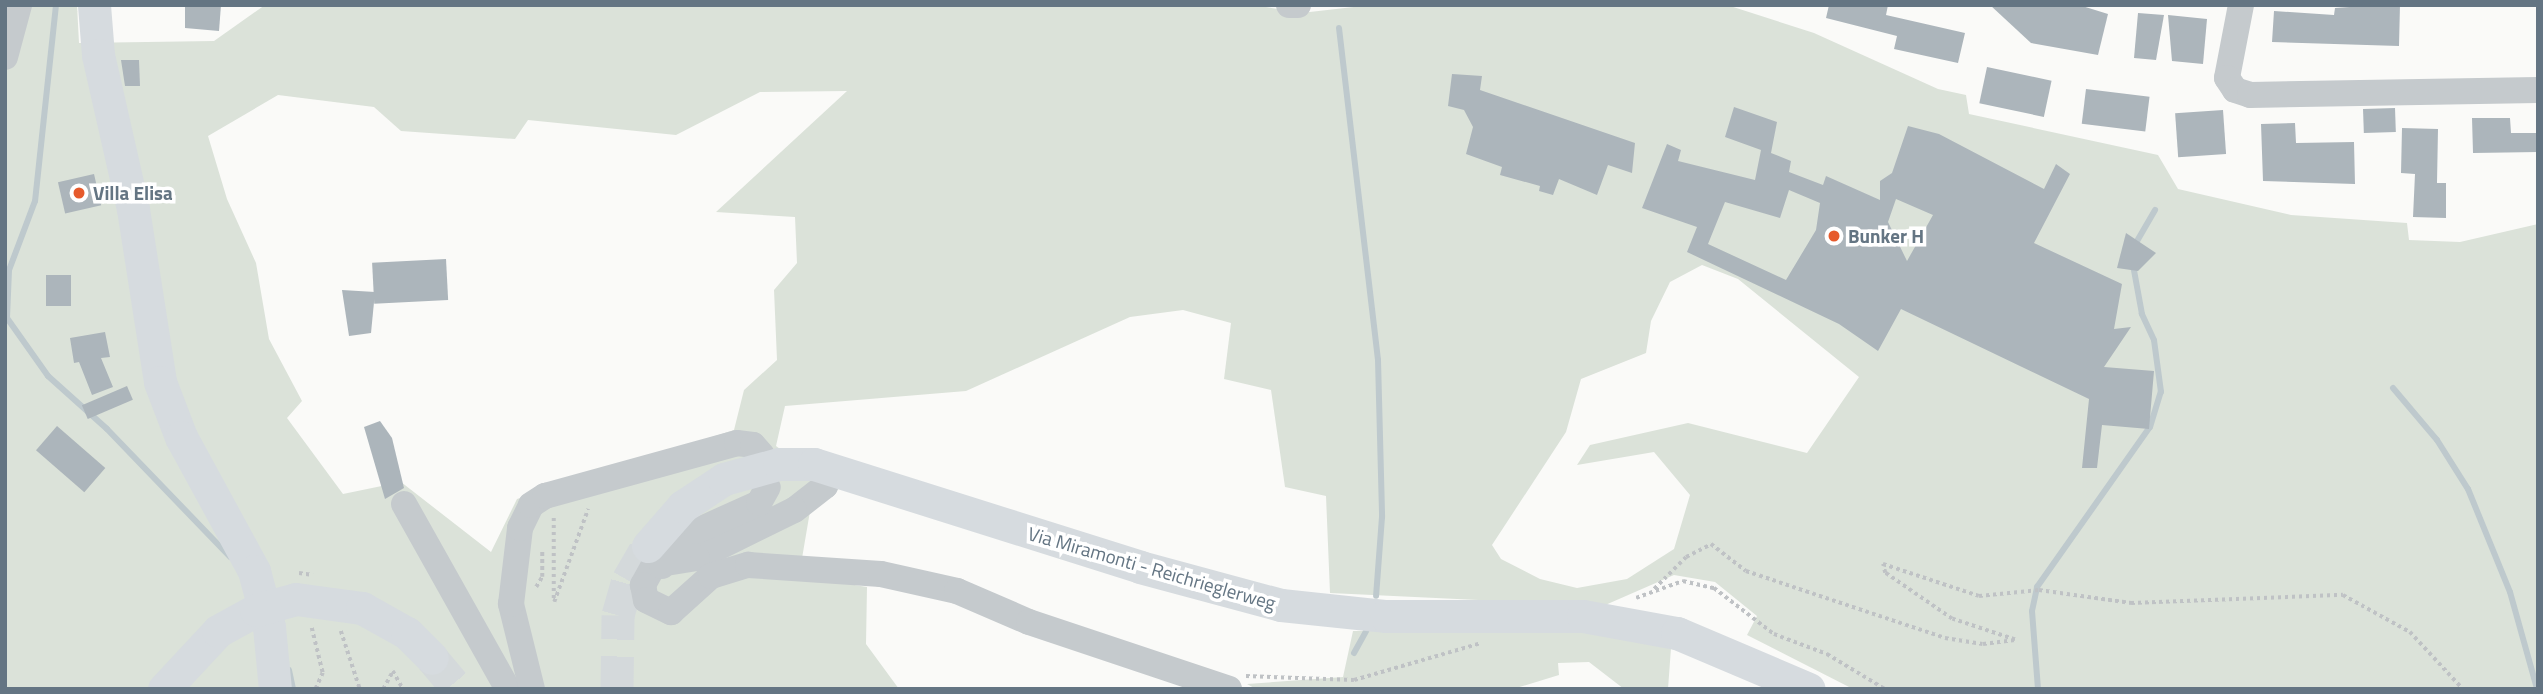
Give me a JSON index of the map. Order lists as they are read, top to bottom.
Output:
{
  "streets": {
    "main road": ["Via Miramonti - Reichrieglerweg"]
  },
  "places": ["Villa Elisa", "Bunker H"]
}
